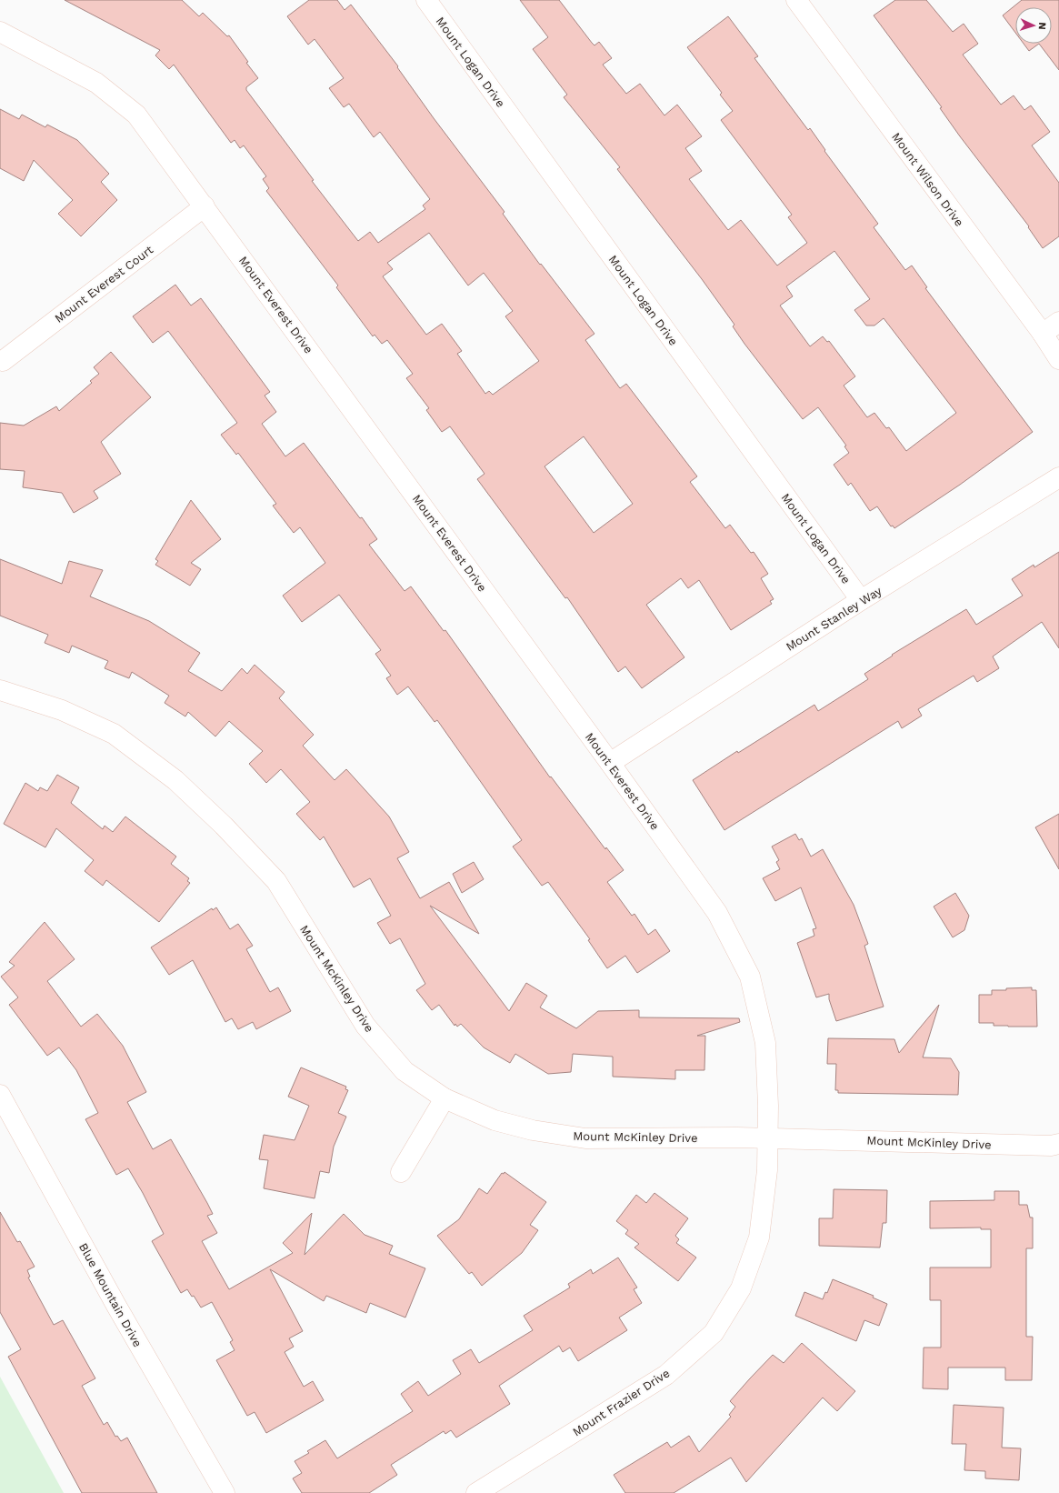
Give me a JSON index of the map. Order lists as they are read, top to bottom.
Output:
{
  "streets": {
    "street": [
      "Mount Logan Drive",
      "Mount Wilson Drive",
      "Mount Everest Court",
      "Mount Everest Drive",
      "Mount Stanley Way",
      "Mount McKinley Drive",
      "Blue Mountain Drive",
      "Mount Frazier Drive"
    ]
  },
  "crossings": [
    ["Mount Logan Drive", "Mount Stanley Way"],
    ["Mount Everest Court", "Mount Everest Drive"],
    ["Mount Everest Drive", "Mount Stanley Way"],
    ["Mount Everest Drive", "Mount McKinley Drive"],
    ["Mount Everest Drive", "Mount Frazier Drive"],
    ["Mount McKinley Drive", "Mount Frazier Drive"]
  ],
  "north": "right"
}
